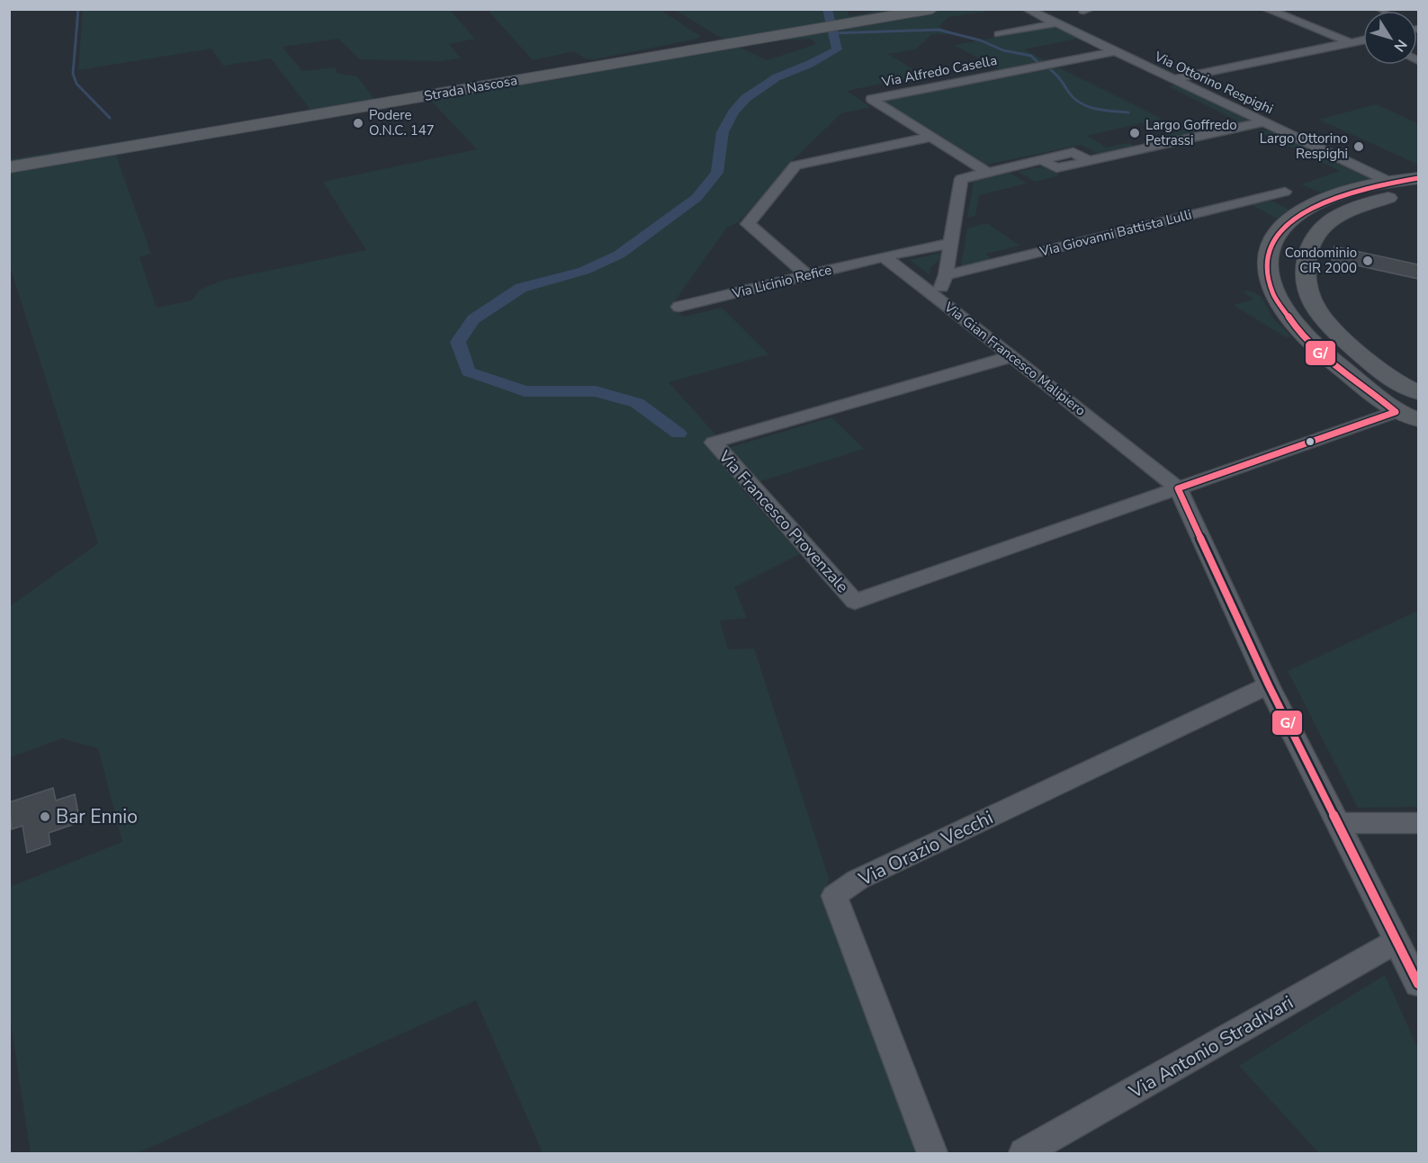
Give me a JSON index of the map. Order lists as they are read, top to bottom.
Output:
{
  "streets": {
    "street": [
      "Via Alfredo Casella",
      "Via Ottorino Respighi",
      "Strada Nascosa",
      "Via Giovanni Battista Lulli",
      "Via Licinio Refice",
      "Via Gian Francesco Malipiero",
      "Via Francesco Provenzale",
      "Via Orazio Vecchi",
      "Via Antonio Stradivari"
    ]
  },
  "crossings": [
    ["Via Alfredo Casella", "Via Ottorino Respighi"],
    ["Via Alfredo Casella", "Via Gian Francesco Malipiero"],
    ["Via Ottorino Respighi", "Via Gian Francesco Malipiero"],
    ["Via Giovanni Battista Lulli", "Via Gian Francesco Malipiero"],
    ["Via Licinio Refice", "Via Gian Francesco Malipiero"],
    ["Via Gian Francesco Malipiero", "Via Francesco Provenzale"]
  ],
  "places": [
    "Podere O.N.C. 147",
    "Largo Goffredo Petrassi",
    "Largo Ottorino Respighi",
    "Condominio CIR 2000",
    "Bar Ennio"
  ],
  "lines": ["transit line G/"],
  "north": "bottom right"
}
